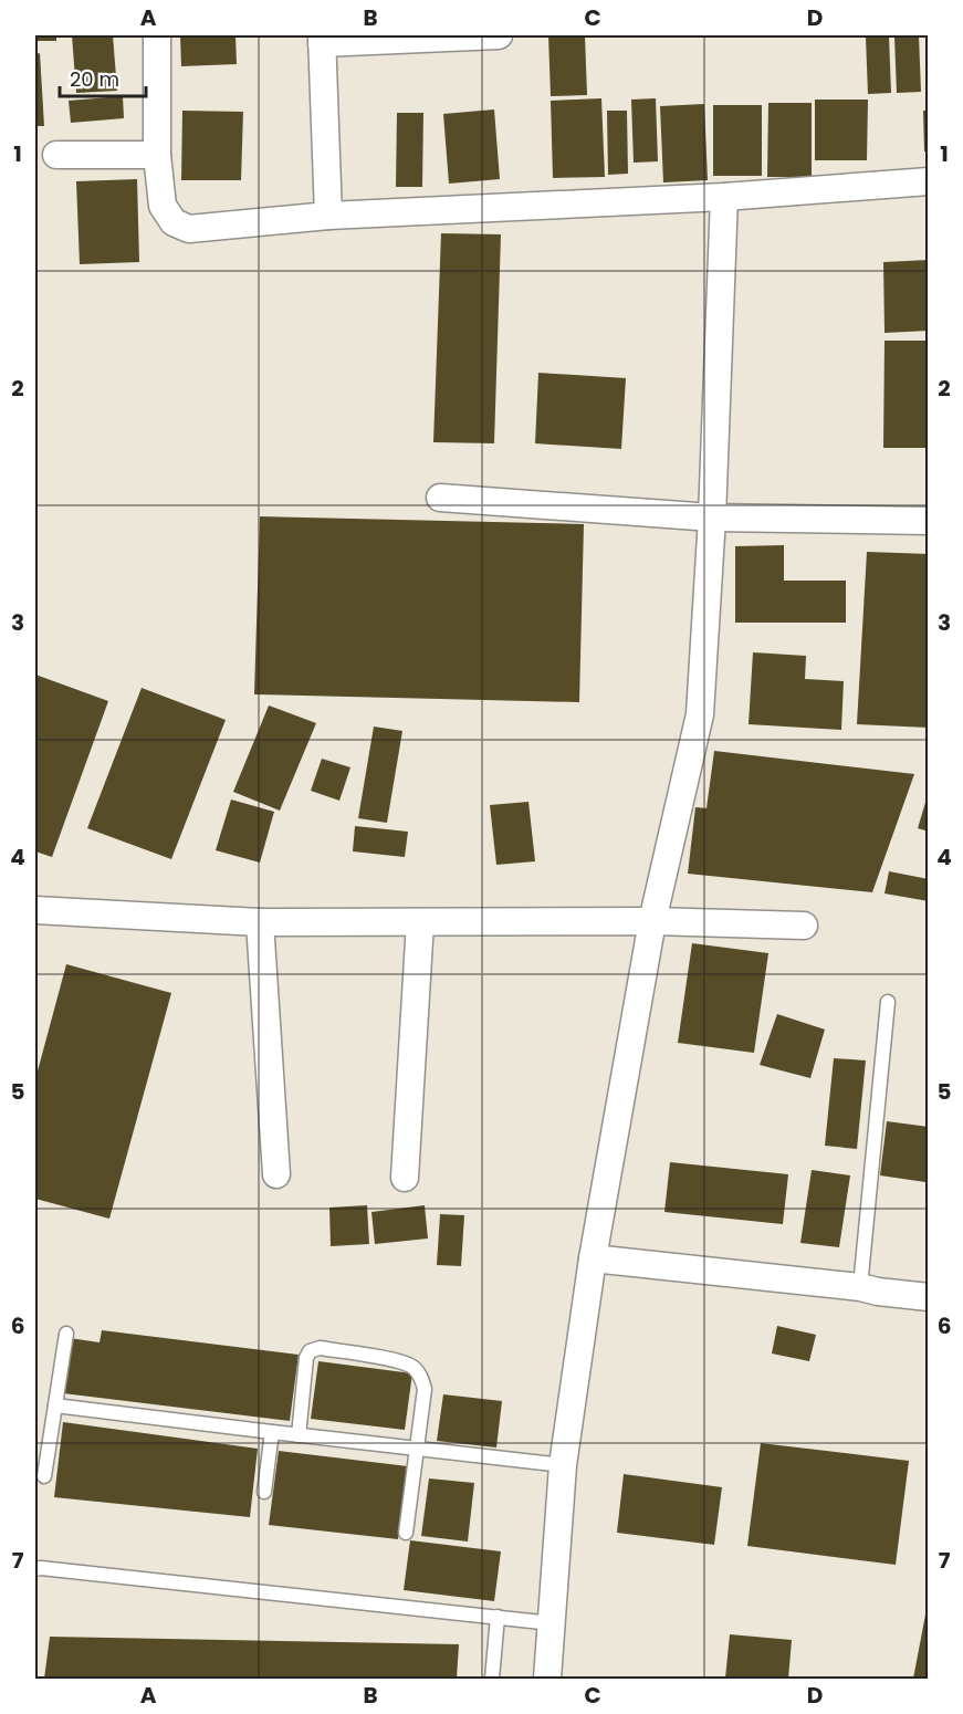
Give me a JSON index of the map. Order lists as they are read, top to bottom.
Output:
{
  "scale_bar": "20 m",
  "grid": {
    "columns": [
      "A",
      "B",
      "C",
      "D"
    ],
    "rows": [
      "1",
      "2",
      "3",
      "4",
      "5",
      "6",
      "7"
    ]
  }
}
